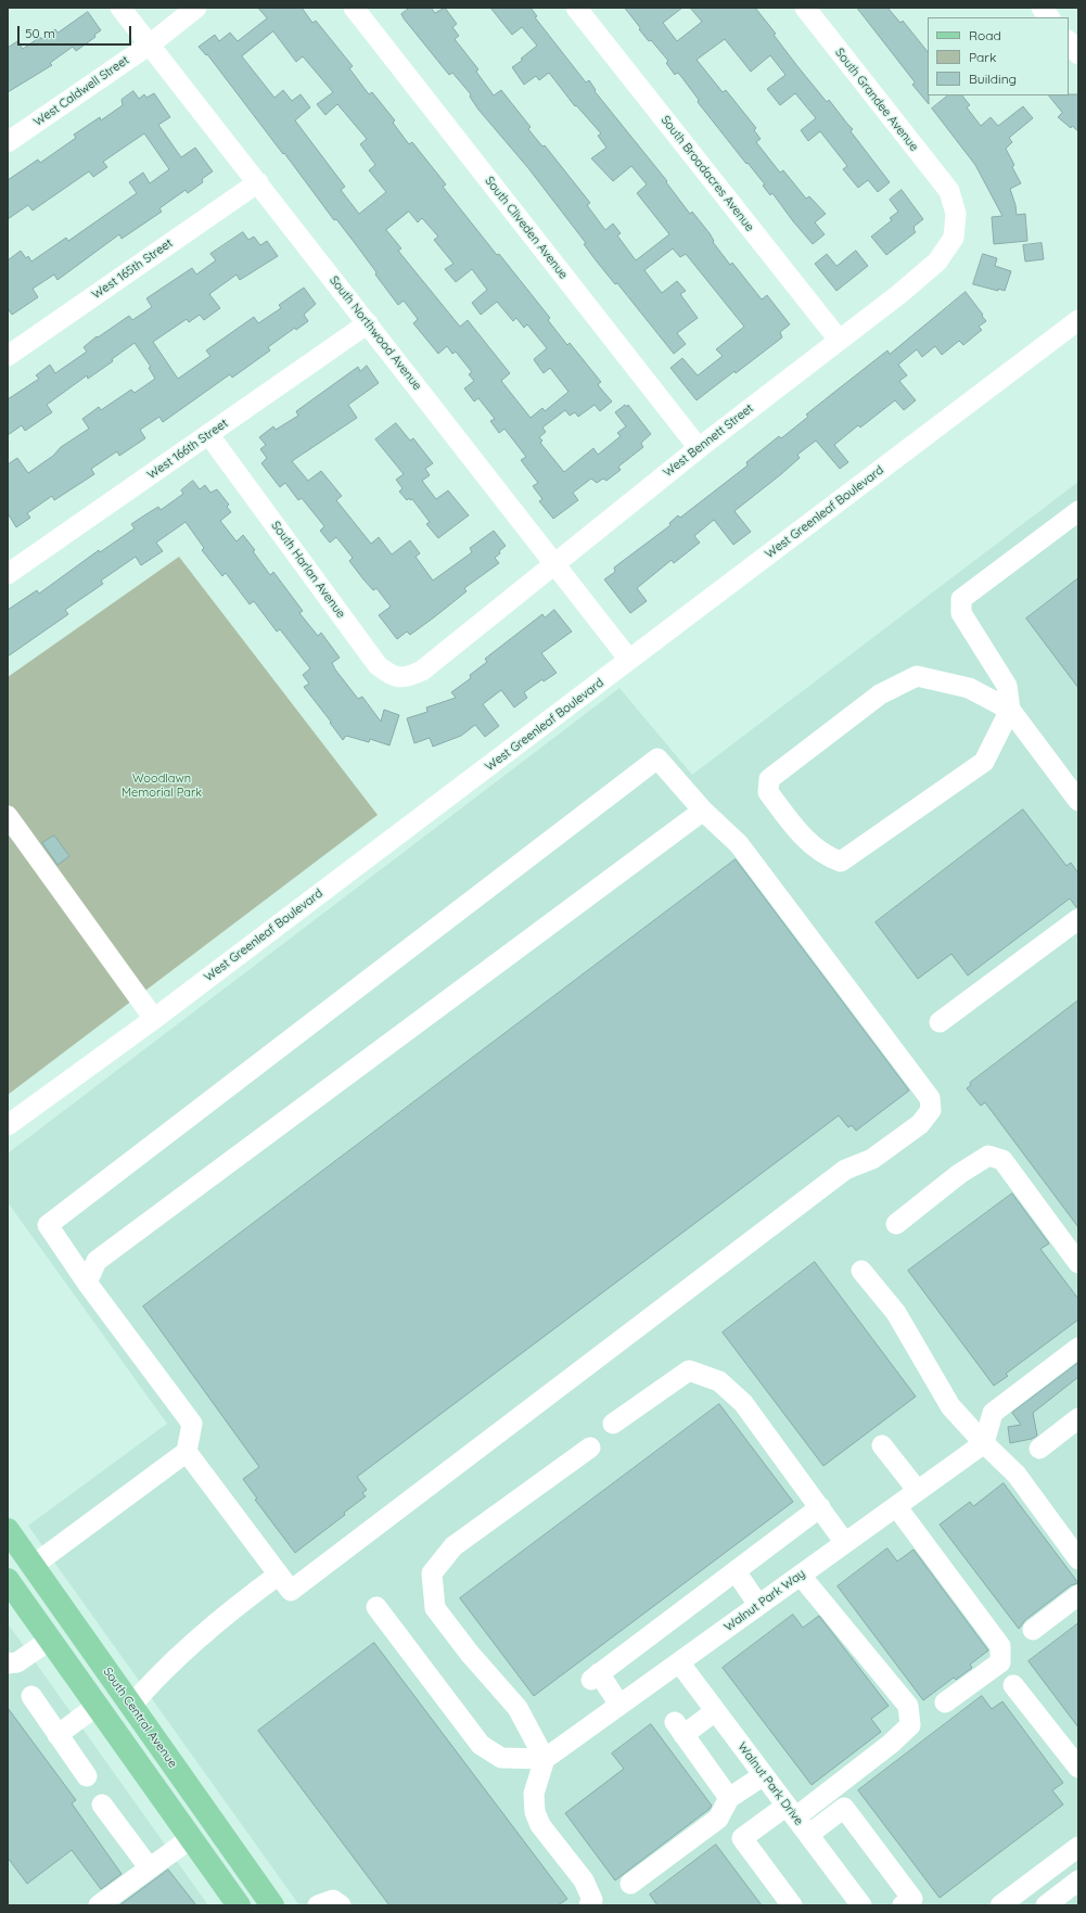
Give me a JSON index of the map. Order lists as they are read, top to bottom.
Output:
{
  "streets": {
    "main road": ["South Central Avenue"],
    "street": [
      "West Caldwell Street",
      "South Grandee Avenue",
      "South Broadacres Avenue",
      "South Cliveden Avenue",
      "West 165th Street",
      "South Northwood Avenue",
      "West Bennett Street",
      "West 166th Street",
      "West Greenleaf Boulevard",
      "South Harlan Avenue",
      "Walnut Park Way",
      "Walnut Park Drive"
    ]
  },
  "crossings": [
    ["West Caldwell Street", "South Northwood Avenue"],
    ["South Grandee Avenue", "West Bennett Street"],
    ["South Broadacres Avenue", "West Bennett Street"],
    ["South Cliveden Avenue", "West Bennett Street"],
    ["West 165th Street", "South Northwood Avenue"],
    ["South Northwood Avenue", "West Bennett Street"],
    ["South Northwood Avenue", "West 166th Street"],
    ["South Northwood Avenue", "West Greenleaf Boulevard"],
    ["West Bennett Street", "South Harlan Avenue"],
    ["West 166th Street", "South Harlan Avenue"],
    ["Walnut Park Way", "Walnut Park Drive"]
  ],
  "parks": ["Woodlawn Memorial Park"],
  "legend": ["Road", "Park", "Building"],
  "scale_bar": "50 m"
}
